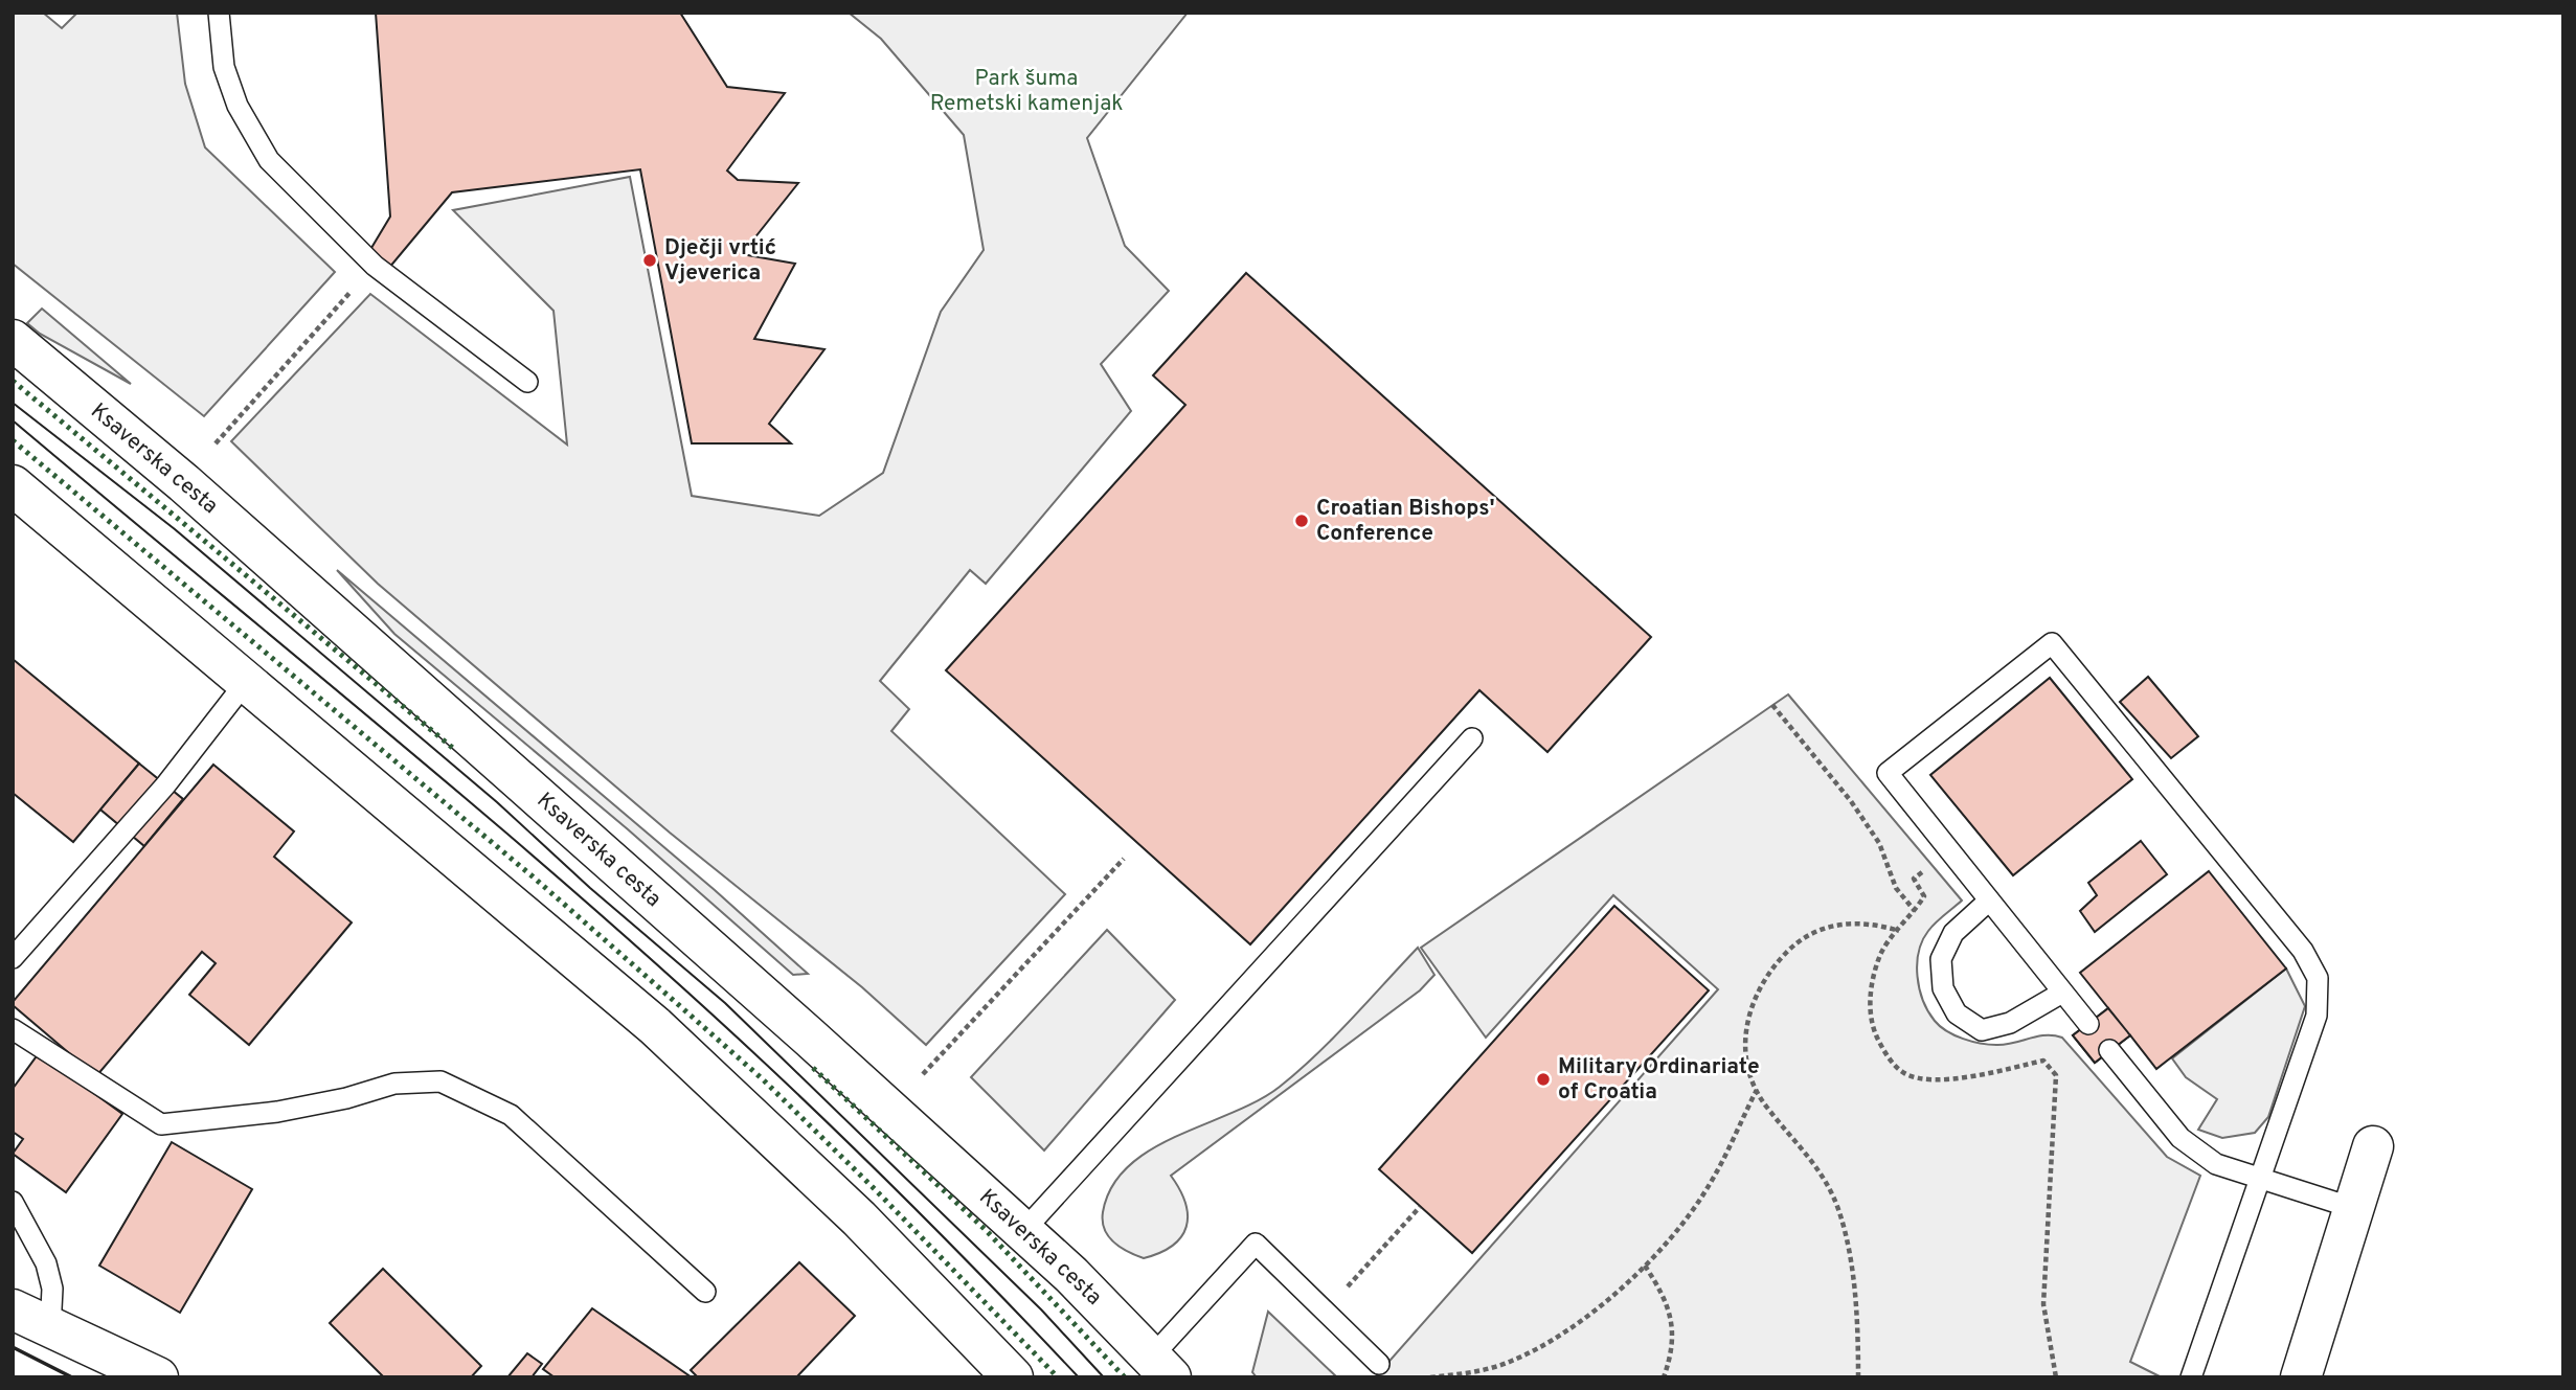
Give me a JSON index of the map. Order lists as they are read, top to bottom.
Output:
{
  "streets": {
    "main road": ["Ksaverska cesta"]
  },
  "parks": ["Park šuma Remetski kamenjak"],
  "places": ["Dječji vrtić Vjeverica", "Croatian Bishops' Conference", "Military Ordinariate of Croatia"]
}
